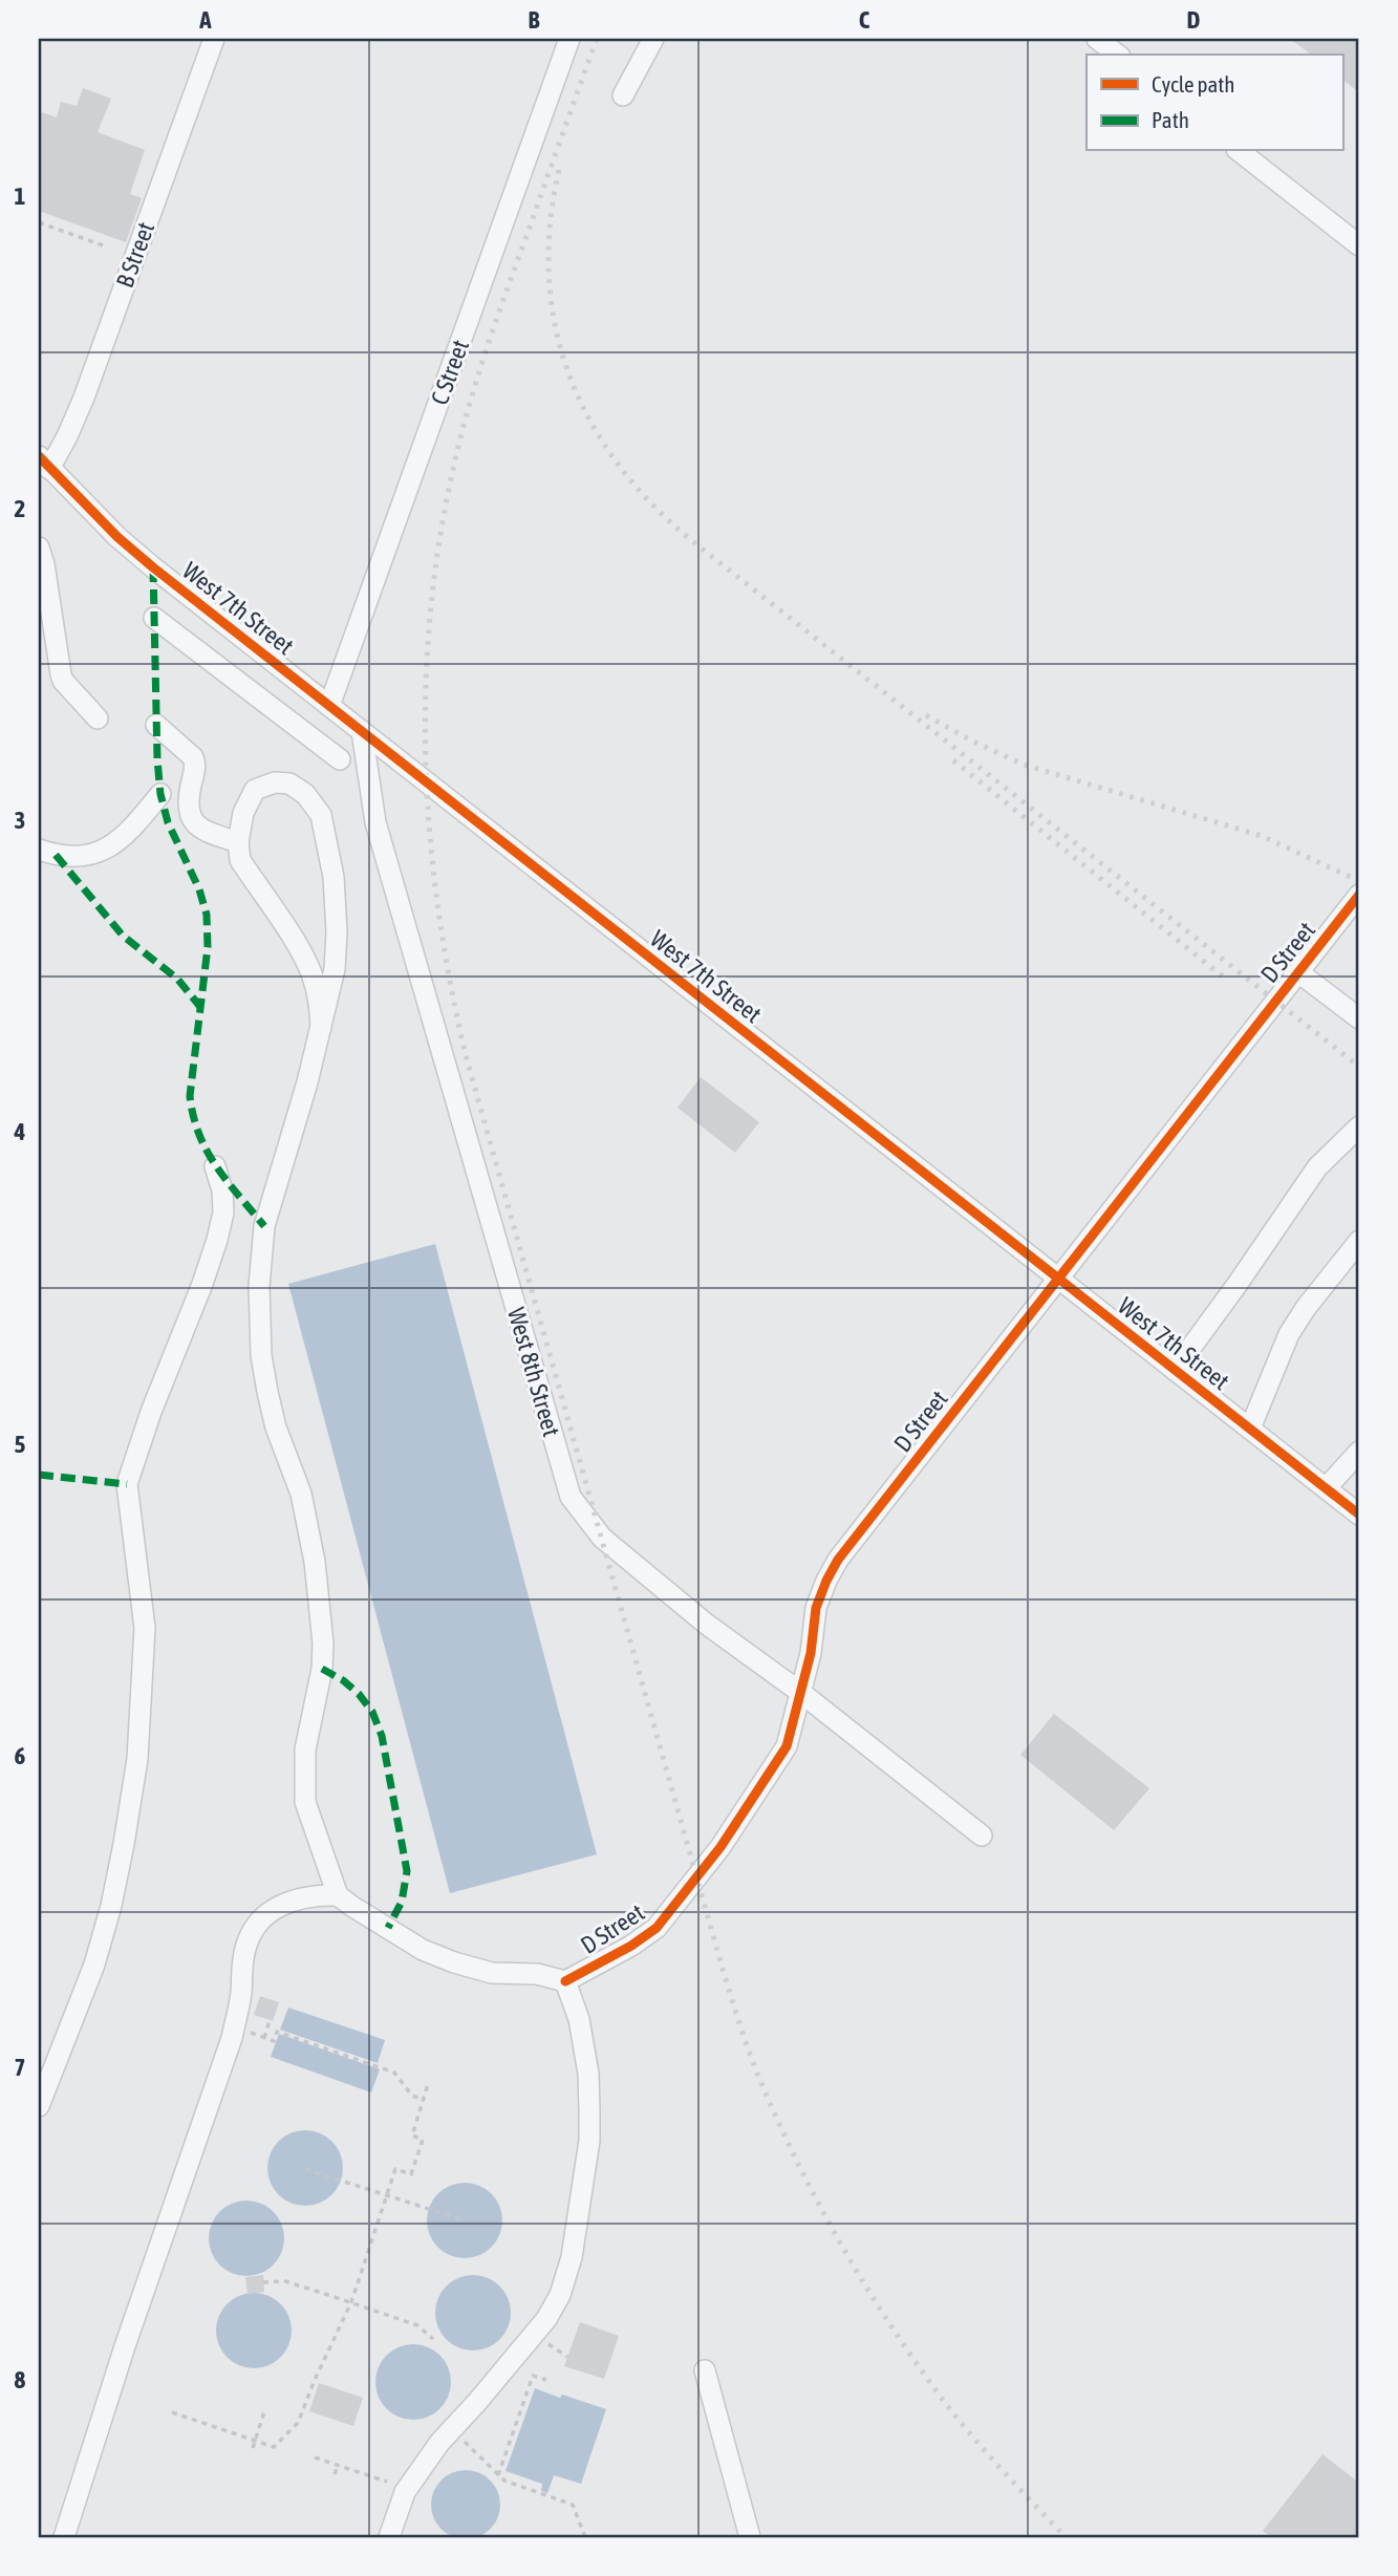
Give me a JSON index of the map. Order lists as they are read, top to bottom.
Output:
{
  "streets": {
    "street": [
      "B Street",
      "C Street",
      "West 7th Street",
      "D Street",
      "West 8th Street"
    ]
  },
  "crossings": [
    ["B Street", "West 7th Street"],
    ["C Street", "West 7th Street"],
    ["West 7th Street", "D Street"],
    ["West 7th Street", "West 8th Street"],
    ["D Street", "West 8th Street"]
  ],
  "legend": ["Cycle path", "Path"],
  "grid": {
    "columns": [
      "A",
      "B",
      "C",
      "D"
    ],
    "rows": [
      "1",
      "2",
      "3",
      "4",
      "5",
      "6",
      "7",
      "8"
    ]
  }
}
